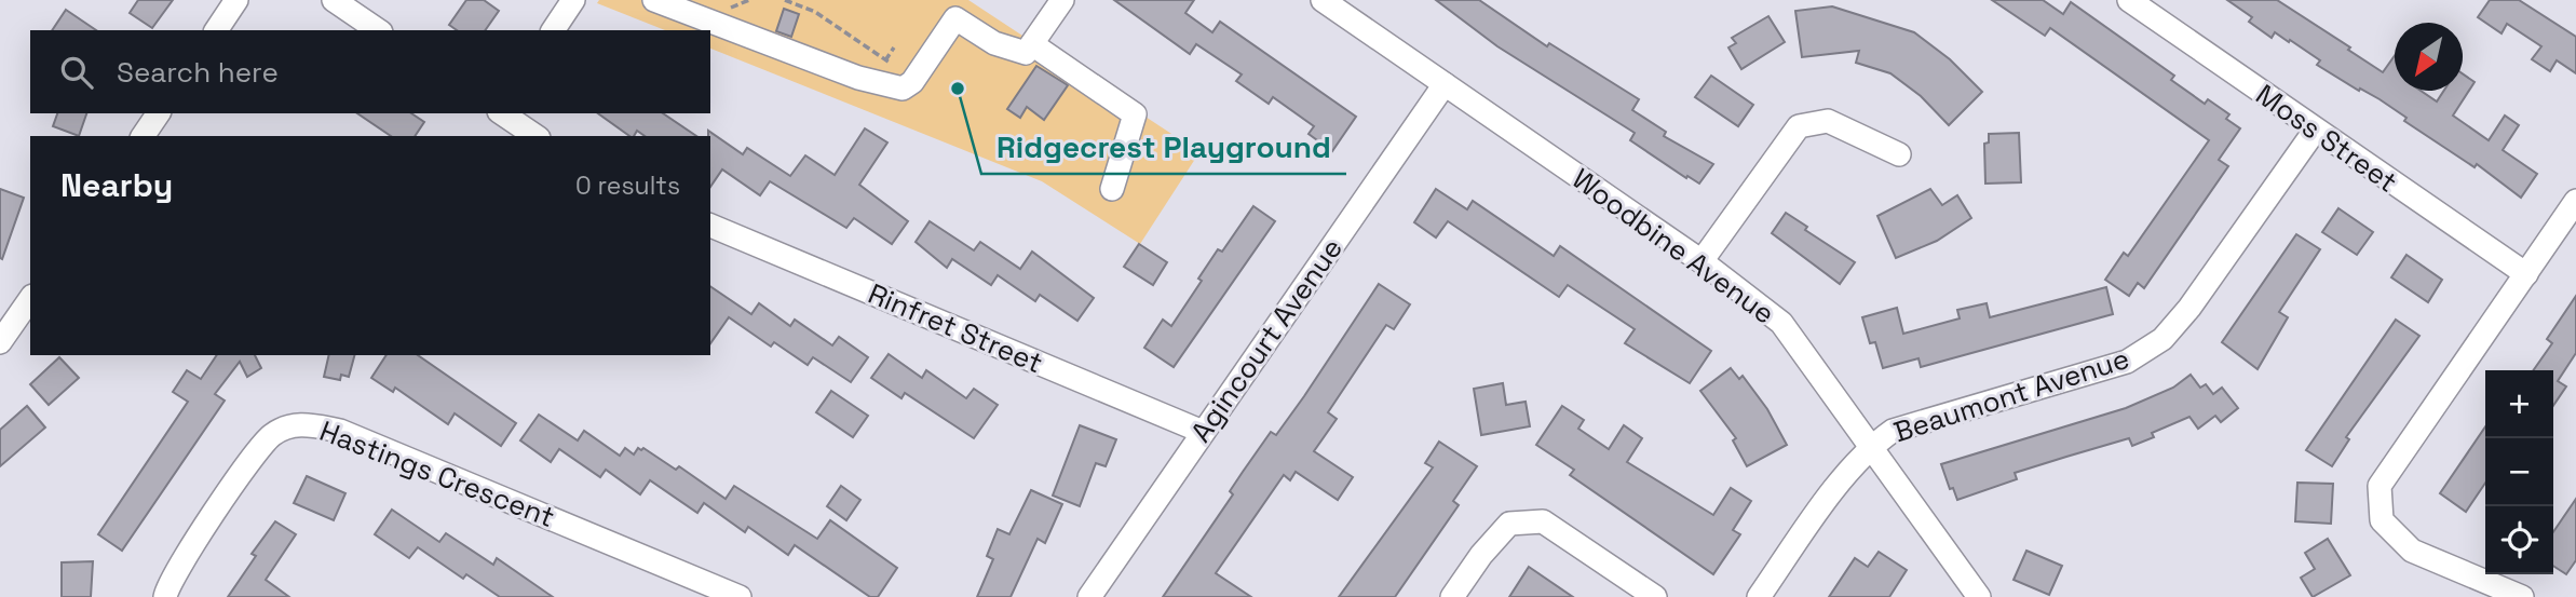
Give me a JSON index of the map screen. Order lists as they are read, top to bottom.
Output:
{
  "streets": {
    "street": [
      "Moss Street",
      "Woodbine Avenue",
      "Rinfret Street",
      "Agincourt Avenue",
      "Beaumont Avenue",
      "Hastings Crescent"
    ]
  },
  "crossings": [
    ["Moss Street", "Beaumont Avenue"],
    ["Woodbine Avenue", "Agincourt Avenue"],
    ["Woodbine Avenue", "Beaumont Avenue"],
    ["Rinfret Street", "Agincourt Avenue"]
  ],
  "places": ["Ridgecrest Playground"],
  "north": "bottom left",
  "page": {
    "search": "Search here",
    "heading": ["Nearby", "0 results"],
    "map_buttons": ["+", "−"]
  }
}
